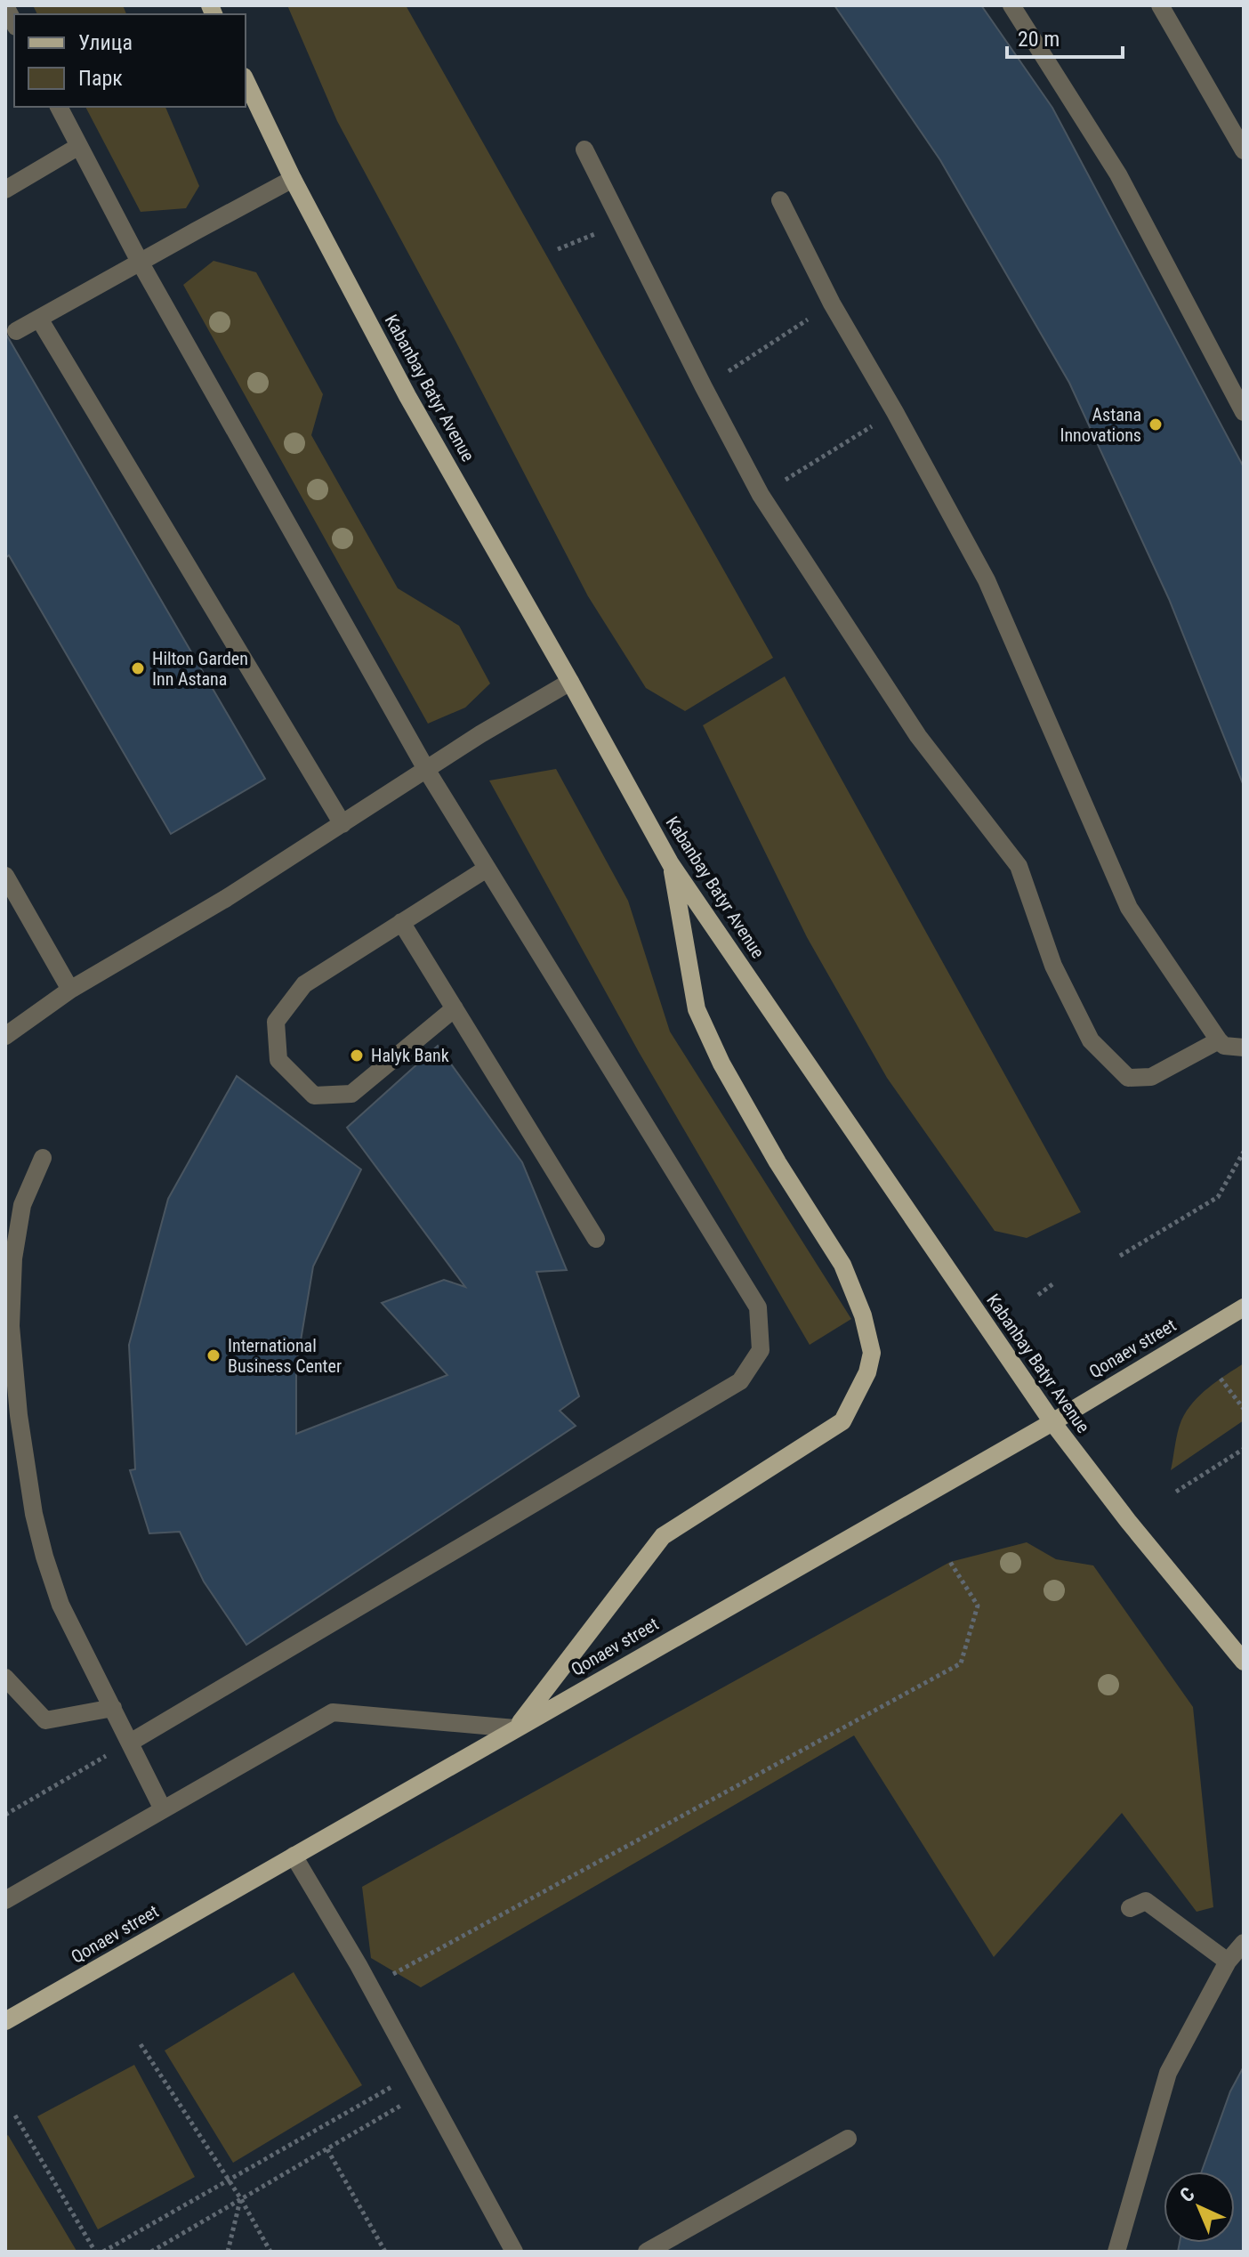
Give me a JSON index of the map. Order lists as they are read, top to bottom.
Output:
{
  "streets": {
    "main road": ["Kabanbay Batyr Avenue", "Qonaev street"]
  },
  "crossings": [
    ["Kabanbay Batyr Avenue", "Qonaev street"]
  ],
  "places": [
    "Astana Innovations",
    "Hilton Garden Inn Astana",
    "Halyk Bank",
    "International Business Center"
  ],
  "legend": ["Улица", "Парк"],
  "scale_bar": "20 m",
  "north": "top left"
}
